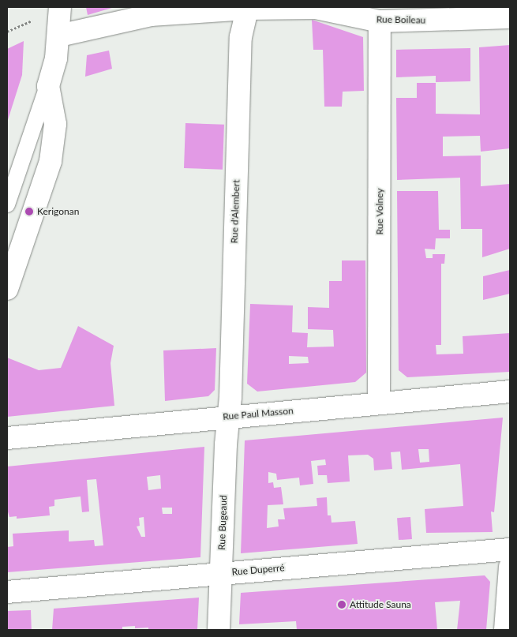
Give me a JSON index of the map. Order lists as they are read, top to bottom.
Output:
{
  "streets": {
    "street": [
      "Rue Boileau",
      "Rue d'Alembert",
      "Rue Volney",
      "Rue Paul Masson",
      "Rue Bugeaud",
      "Rue Duperré"
    ]
  },
  "crossings": [
    ["Rue Boileau", "Rue d'Alembert"],
    ["Rue Boileau", "Rue Volney"],
    ["Rue d'Alembert", "Rue Paul Masson"],
    ["Rue d'Alembert", "Rue Bugeaud"],
    ["Rue Volney", "Rue Paul Masson"],
    ["Rue Paul Masson", "Rue Bugeaud"],
    ["Rue Bugeaud", "Rue Duperré"]
  ],
  "places": ["Kerigonan", "Attitude Sauna"]
}
